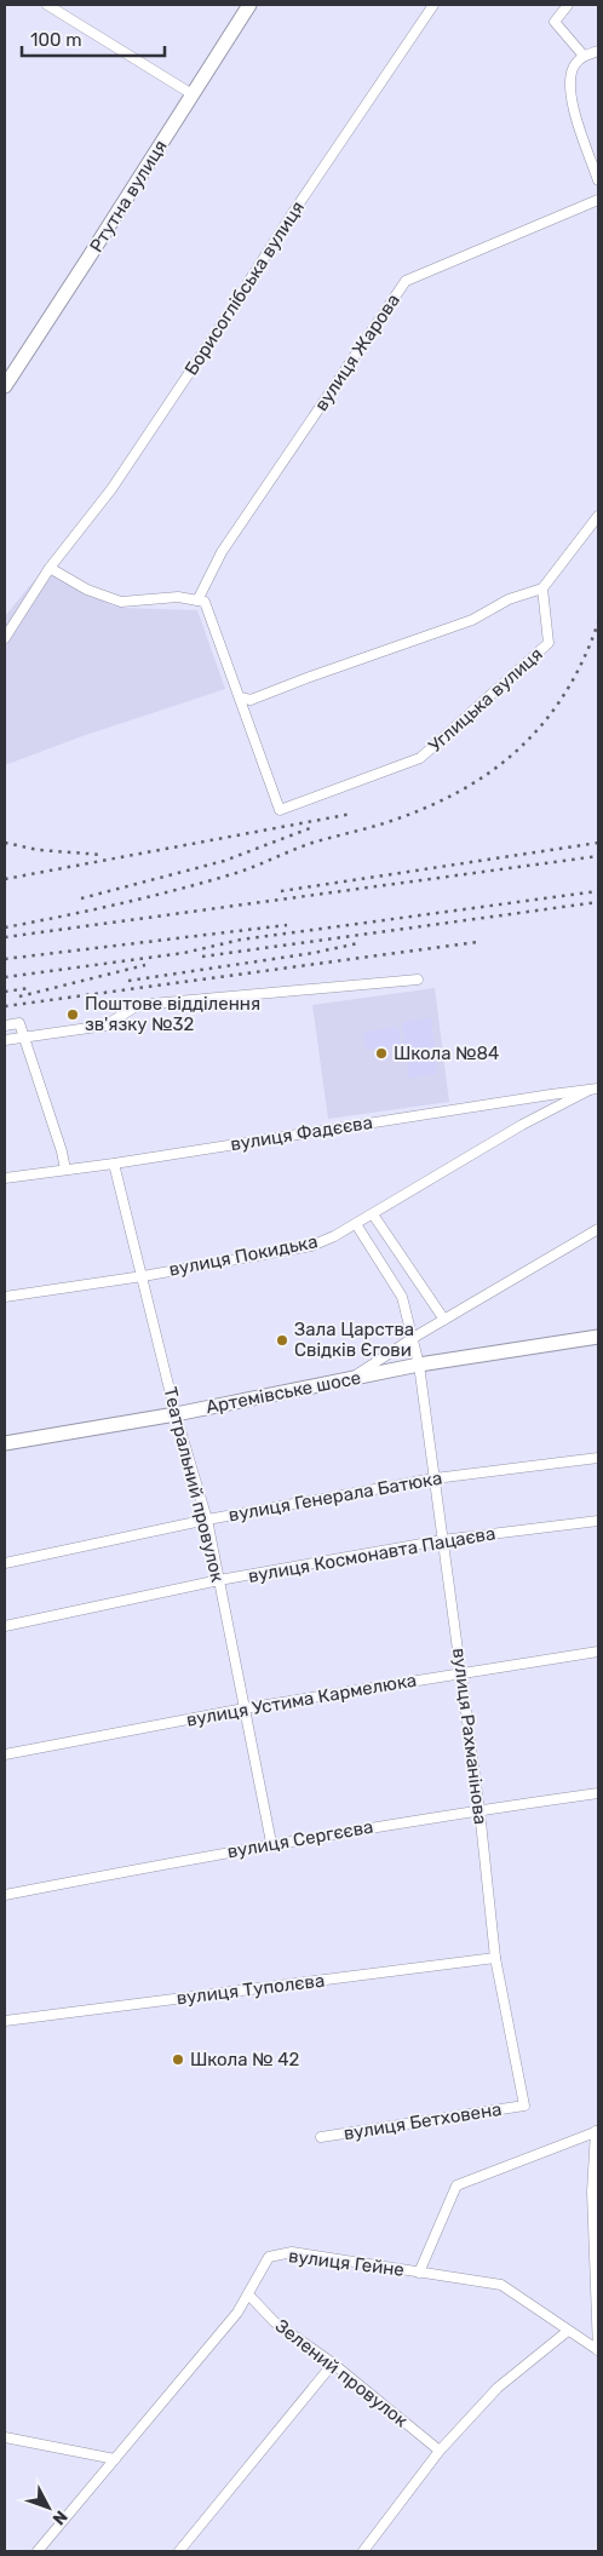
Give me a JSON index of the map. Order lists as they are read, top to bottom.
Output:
{
  "streets": {
    "main road": ["Ртутна вулиця", "Артемівське шосе"],
    "street": [
      "Борисоглібська вулиця",
      "вулиця Жарова",
      "Углицька вулиця",
      "вулиця Фадєєва",
      "вулиця Покидька",
      "Театральний провулок",
      "вулиця Генерала Батюка",
      "вулиця Космонавта Пацаєва",
      "вулиця Устима Кармелюка",
      "вулиця Рахманінова",
      "вулиця Сергєєва",
      "вулиця Туполєва",
      "вулиця Бетховена",
      "вулиця Гейне",
      "Зелений провулок"
    ]
  },
  "crossings": [
    ["вулиця Жарова", "Углицька вулиця"],
    ["вулиця Фадєєва", "вулиця Покидька"],
    ["вулиця Фадєєва", "Театральний провулок"],
    ["вулиця Покидька", "Театральний провулок"],
    ["вулиця Покидька", "вулиця Рахманінова"],
    ["Артемівське шосе", "Театральний провулок"],
    ["Артемівське шосе", "вулиця Рахманінова"],
    ["Театральний провулок", "вулиця Генерала Батюка"],
    ["Театральний провулок", "вулиця Космонавта Пацаєва"],
    ["Театральний провулок", "вулиця Устима Кармелюка"],
    ["Театральний провулок", "вулиця Сергєєва"],
    ["вулиця Генерала Батюка", "вулиця Рахманінова"],
    ["вулиця Космонавта Пацаєва", "вулиця Рахманінова"],
    ["вулиця Устима Кармелюка", "вулиця Рахманінова"],
    ["вулиця Рахманінова", "вулиця Сергєєва"],
    ["вулиця Рахманінова", "вулиця Туполєва"],
    ["вулиця Рахманінова", "вулиця Бетховена"],
    ["вулиця Гейне", "Зелений провулок"]
  ],
  "places": [
    "Поштове відділення зв'язку №32",
    "Школа №84",
    "Зала Царства Свідків Єгови",
    "Школа № 42"
  ],
  "scale_bar": "100 m",
  "north": "bottom right"
}
